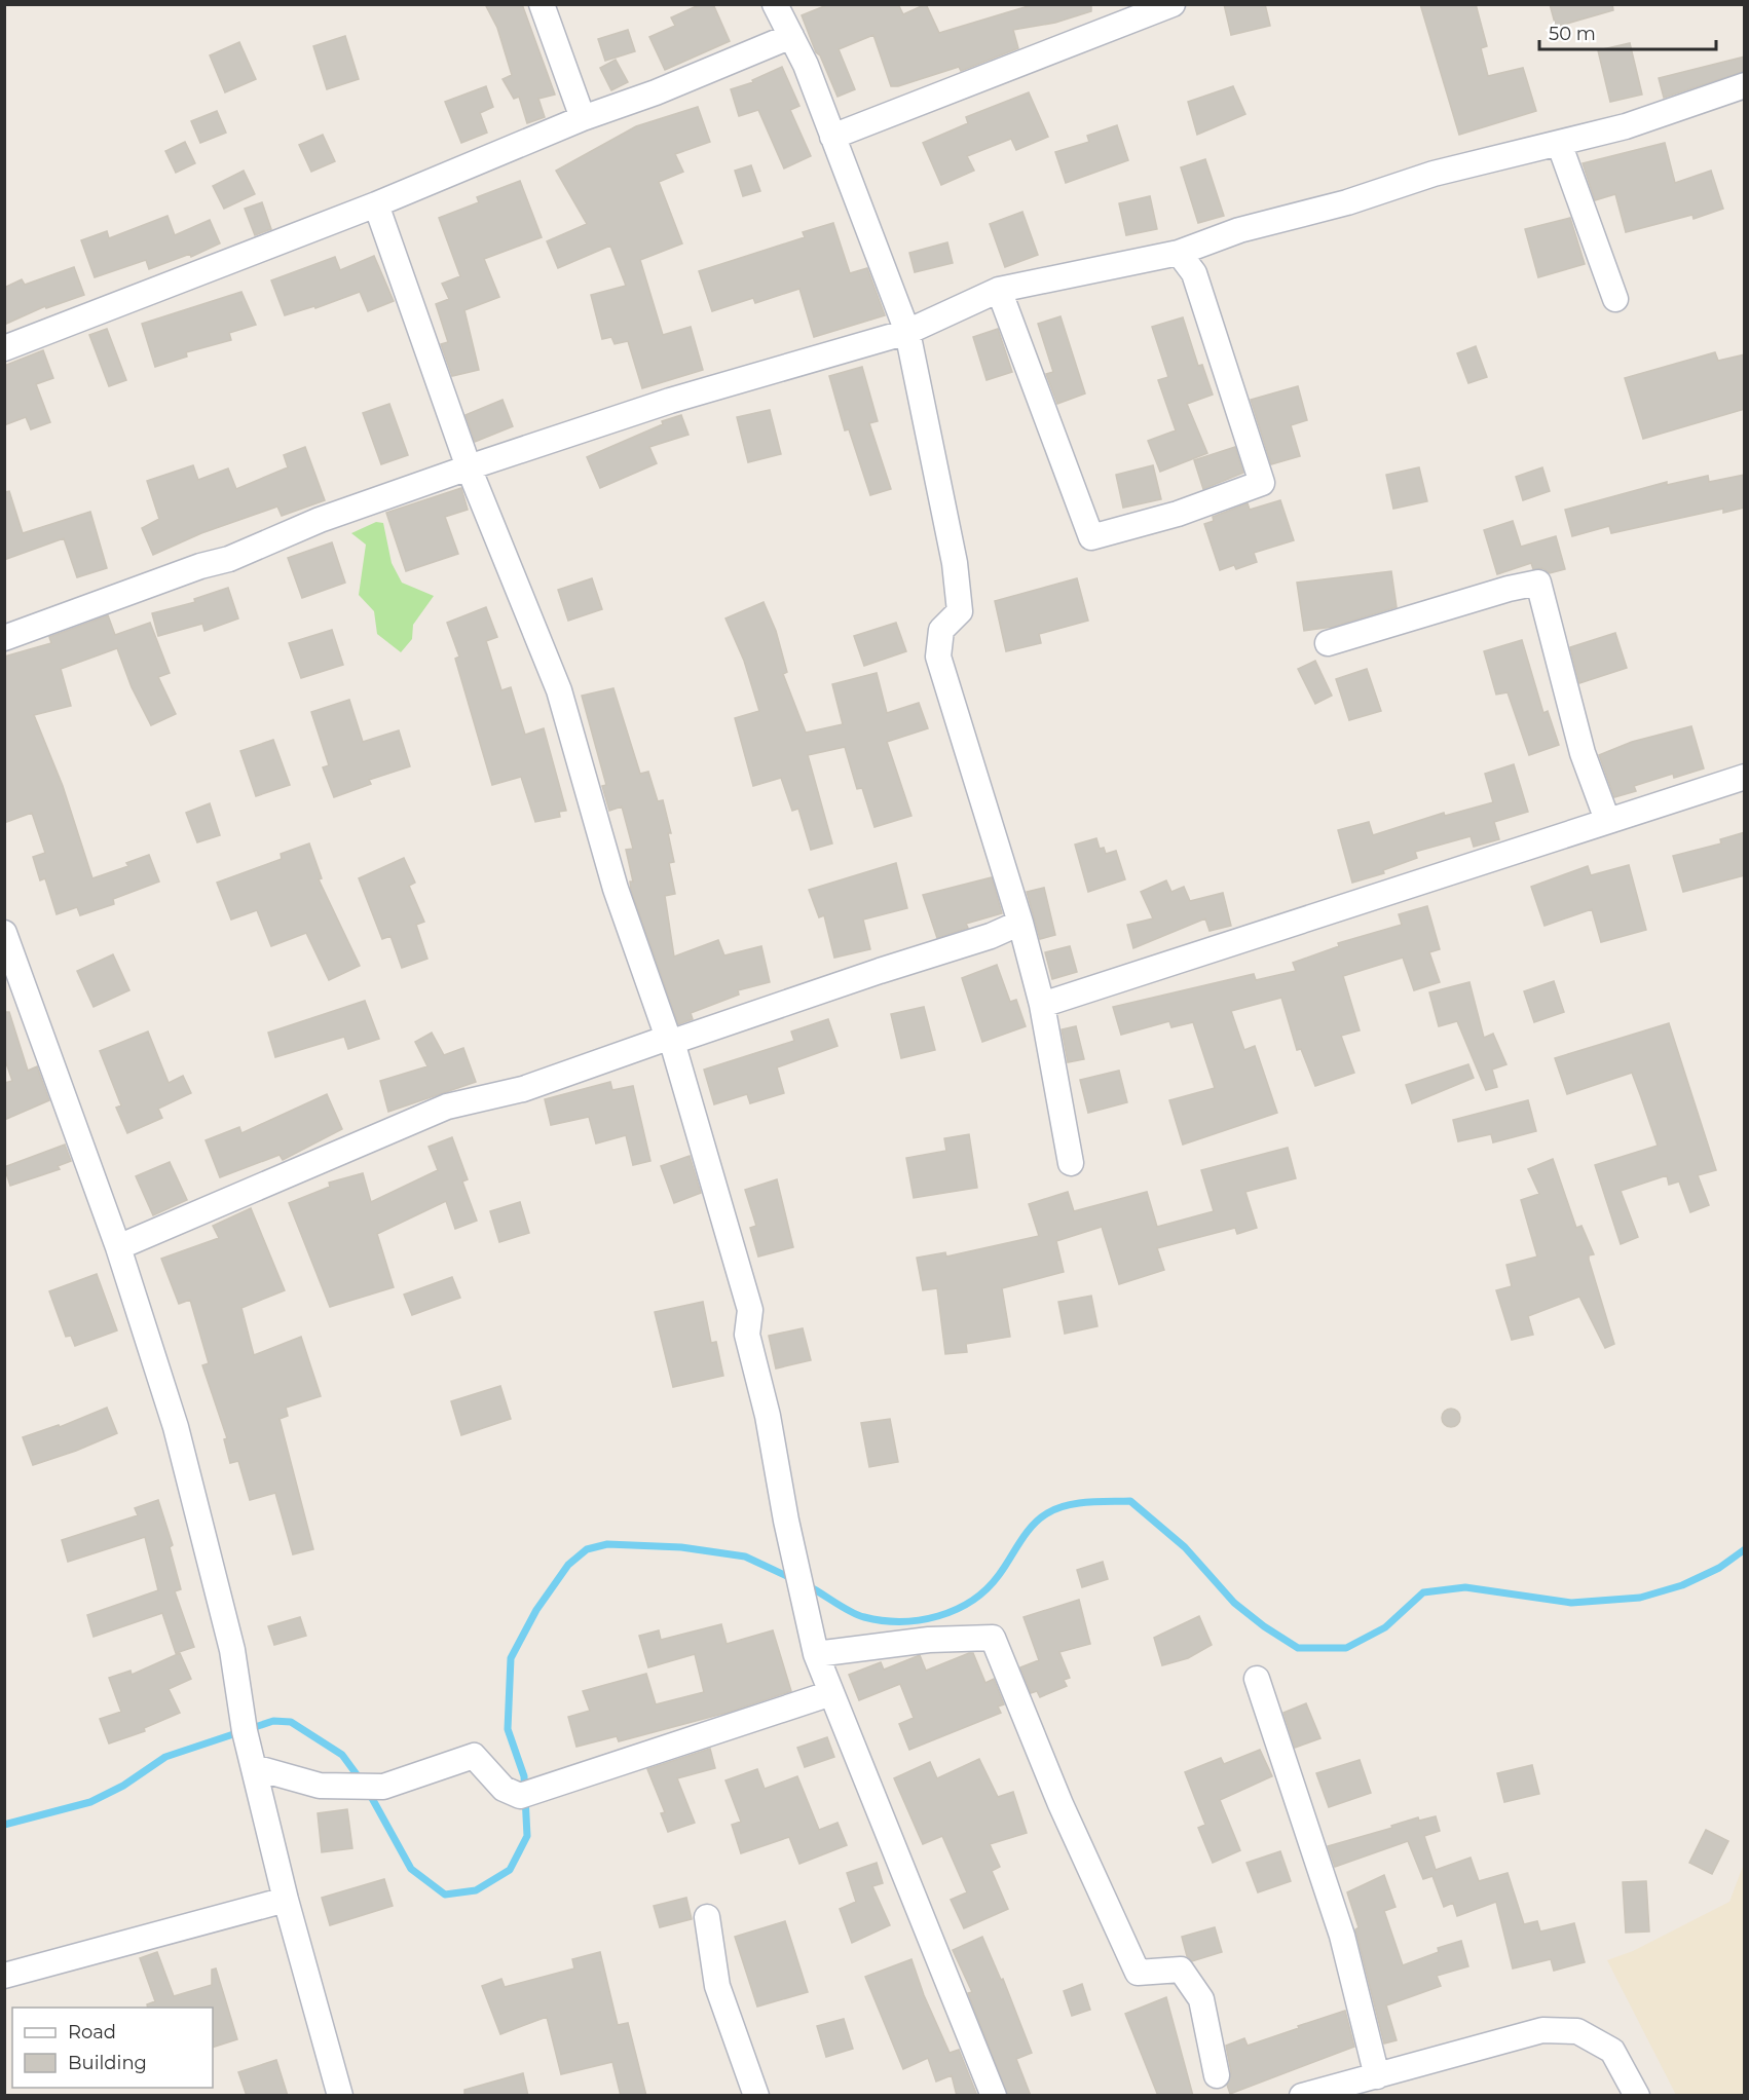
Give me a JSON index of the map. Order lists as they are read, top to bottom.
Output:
{
  "legend": ["Road", "Building"],
  "scale_bar": "50 m"
}
